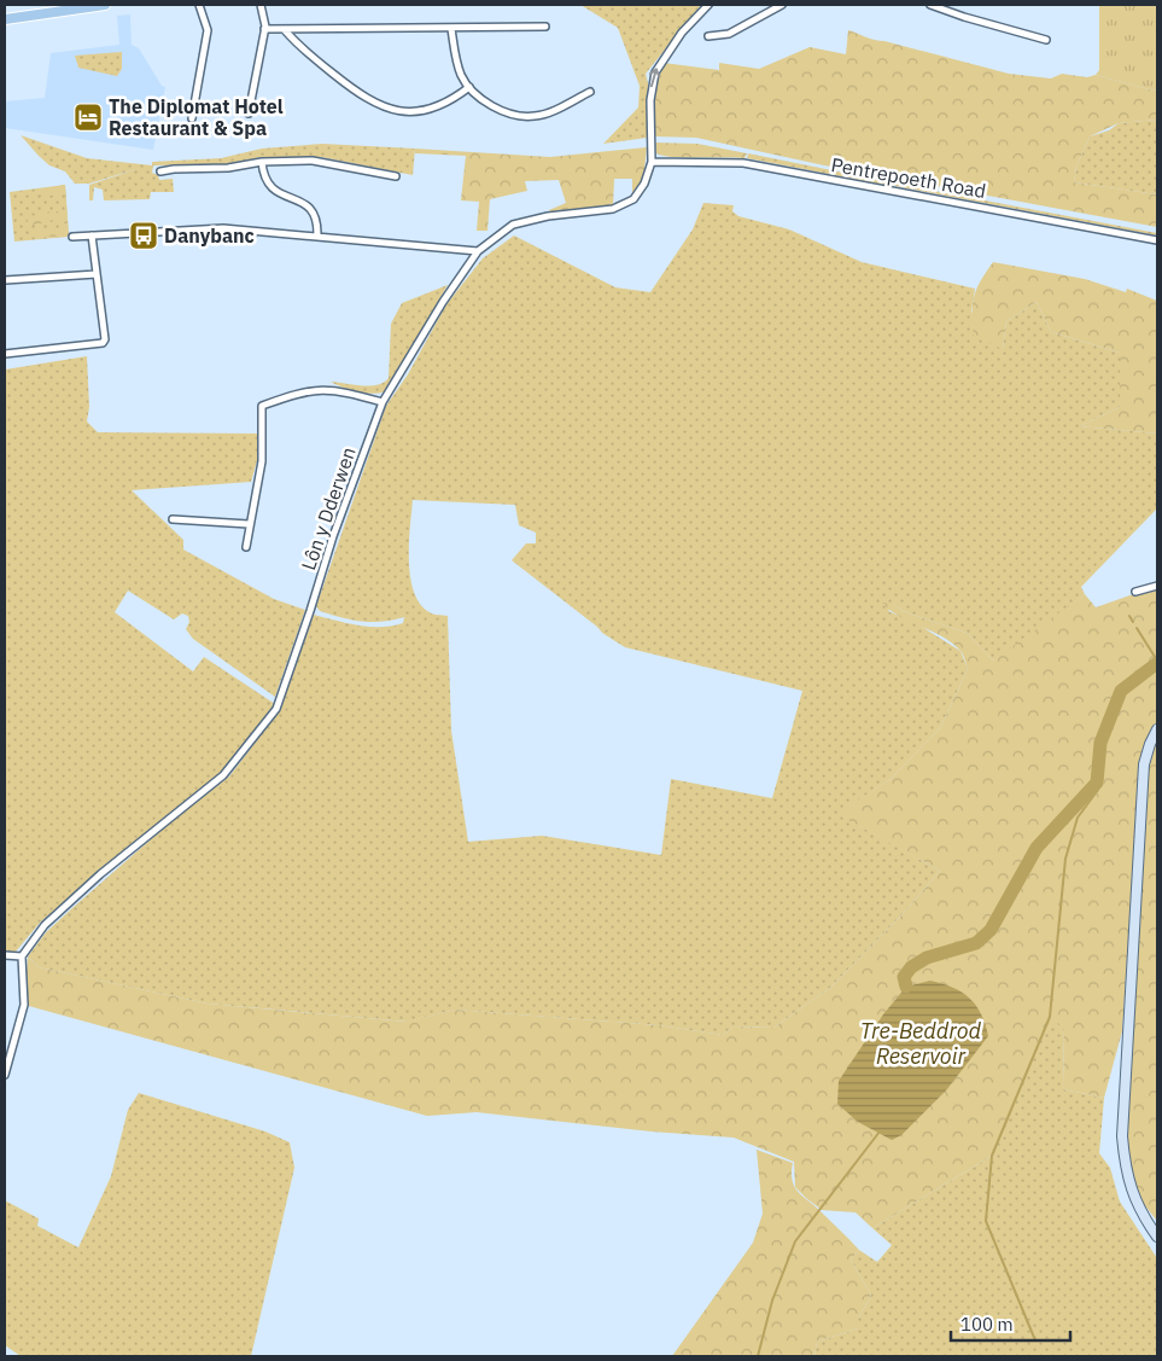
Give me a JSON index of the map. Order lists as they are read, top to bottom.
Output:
{
  "streets": {
    "street": ["Pentrepoeth Road", "Lôn y Dderwen"]
  },
  "crossings": [
    ["Pentrepoeth Road", "Lôn y Dderwen"]
  ],
  "water": ["Tre-Beddrod Reservoir"],
  "places": {
    "hotel": ["The Diplomat Hotel Restaurant & Spa"],
    "bus stop": ["Danybanc"]
  },
  "scale_bar": "100 m"
}
